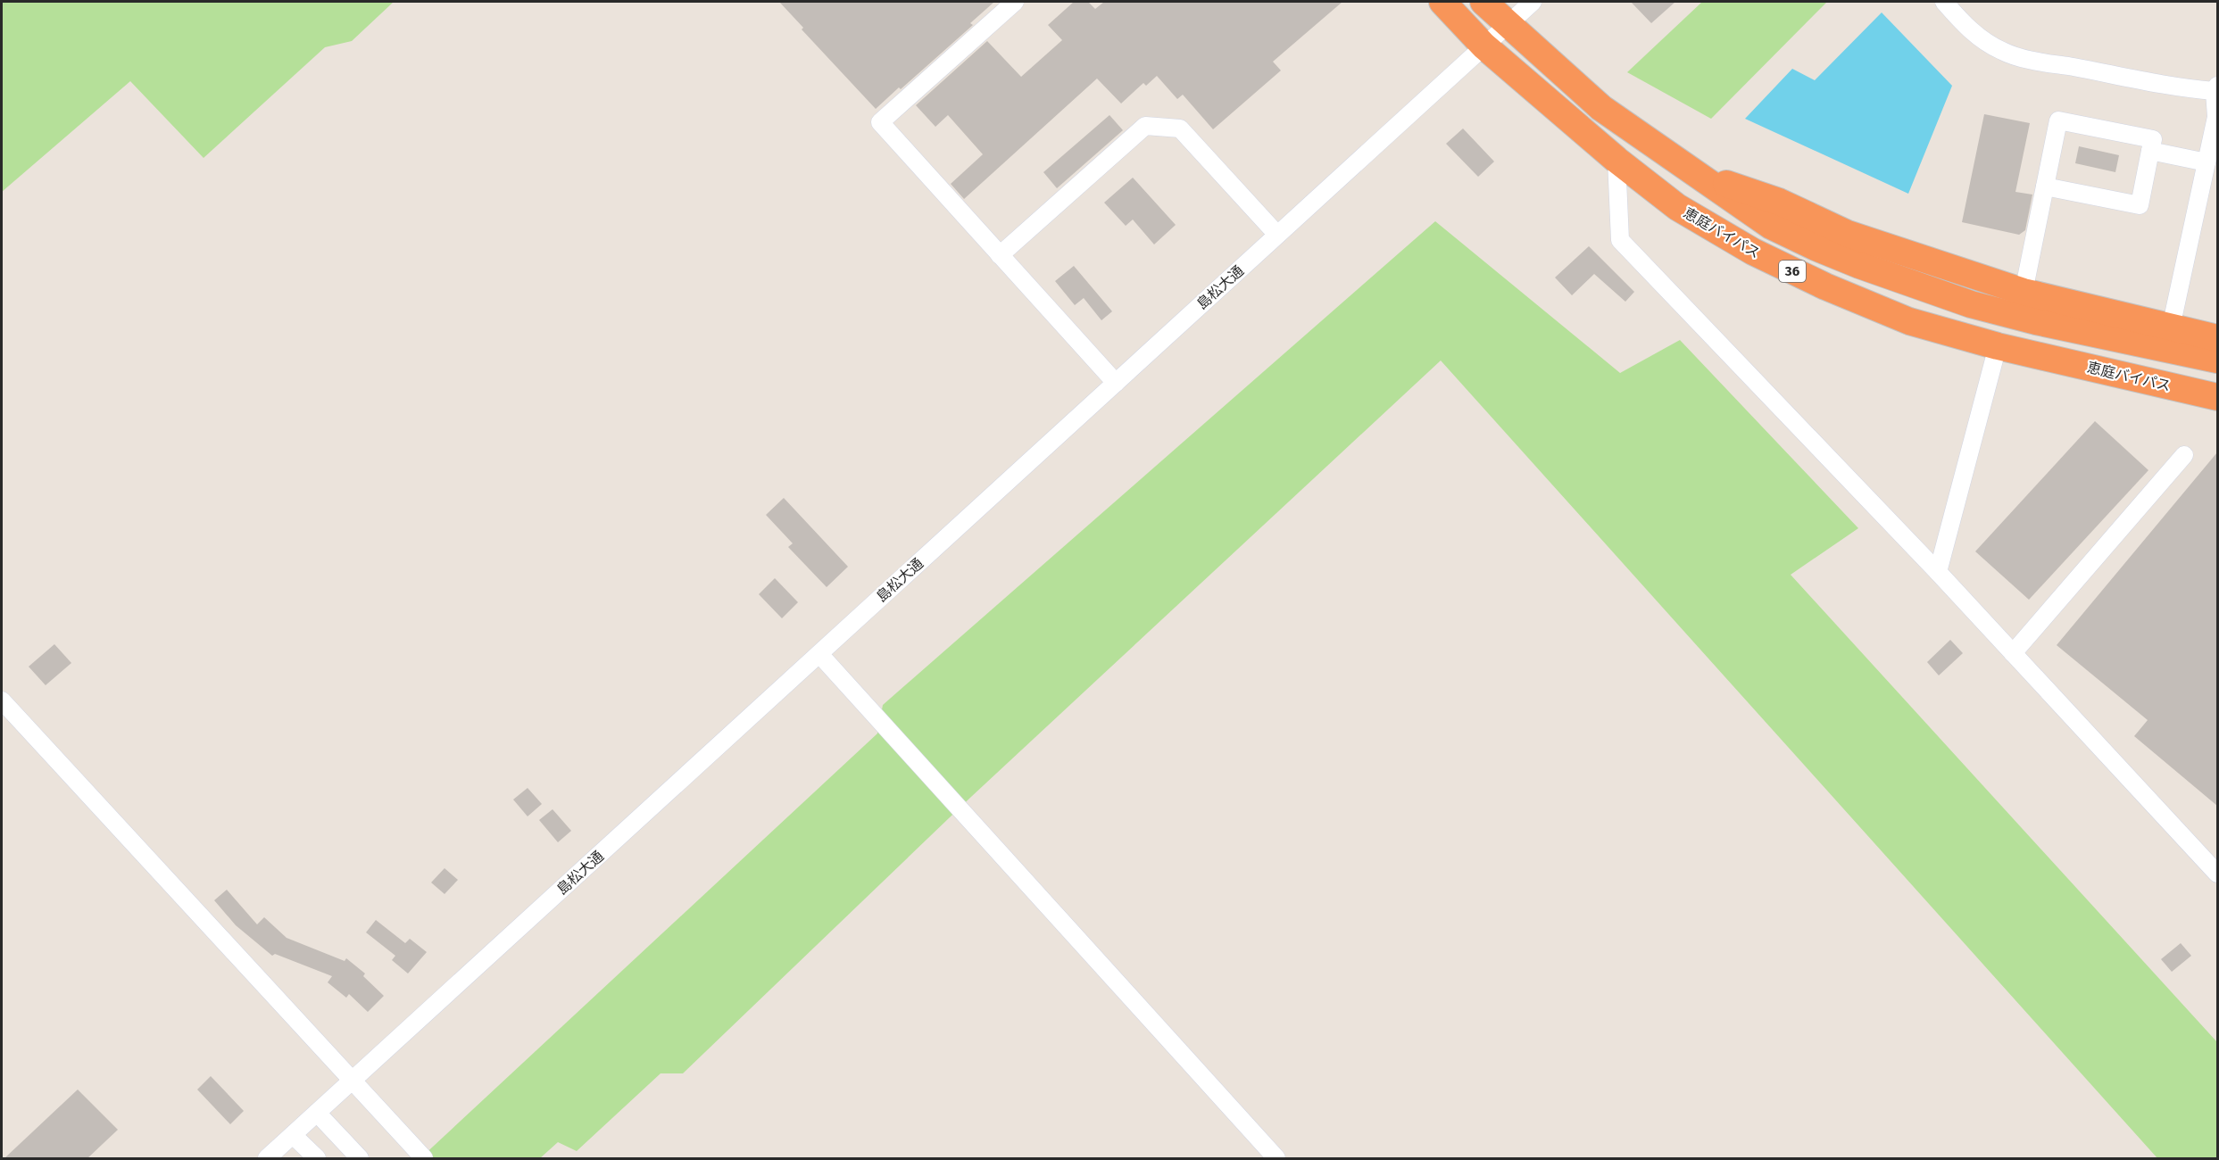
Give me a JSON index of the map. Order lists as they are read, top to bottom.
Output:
{
  "streets": {
    "highway": ["恵庭バイパス", "36"],
    "street": ["島松大通"]
  },
  "crossings": [
    ["恵庭バイパス", "島松大通"],
    ["36", "島松大通"]
  ]
}
